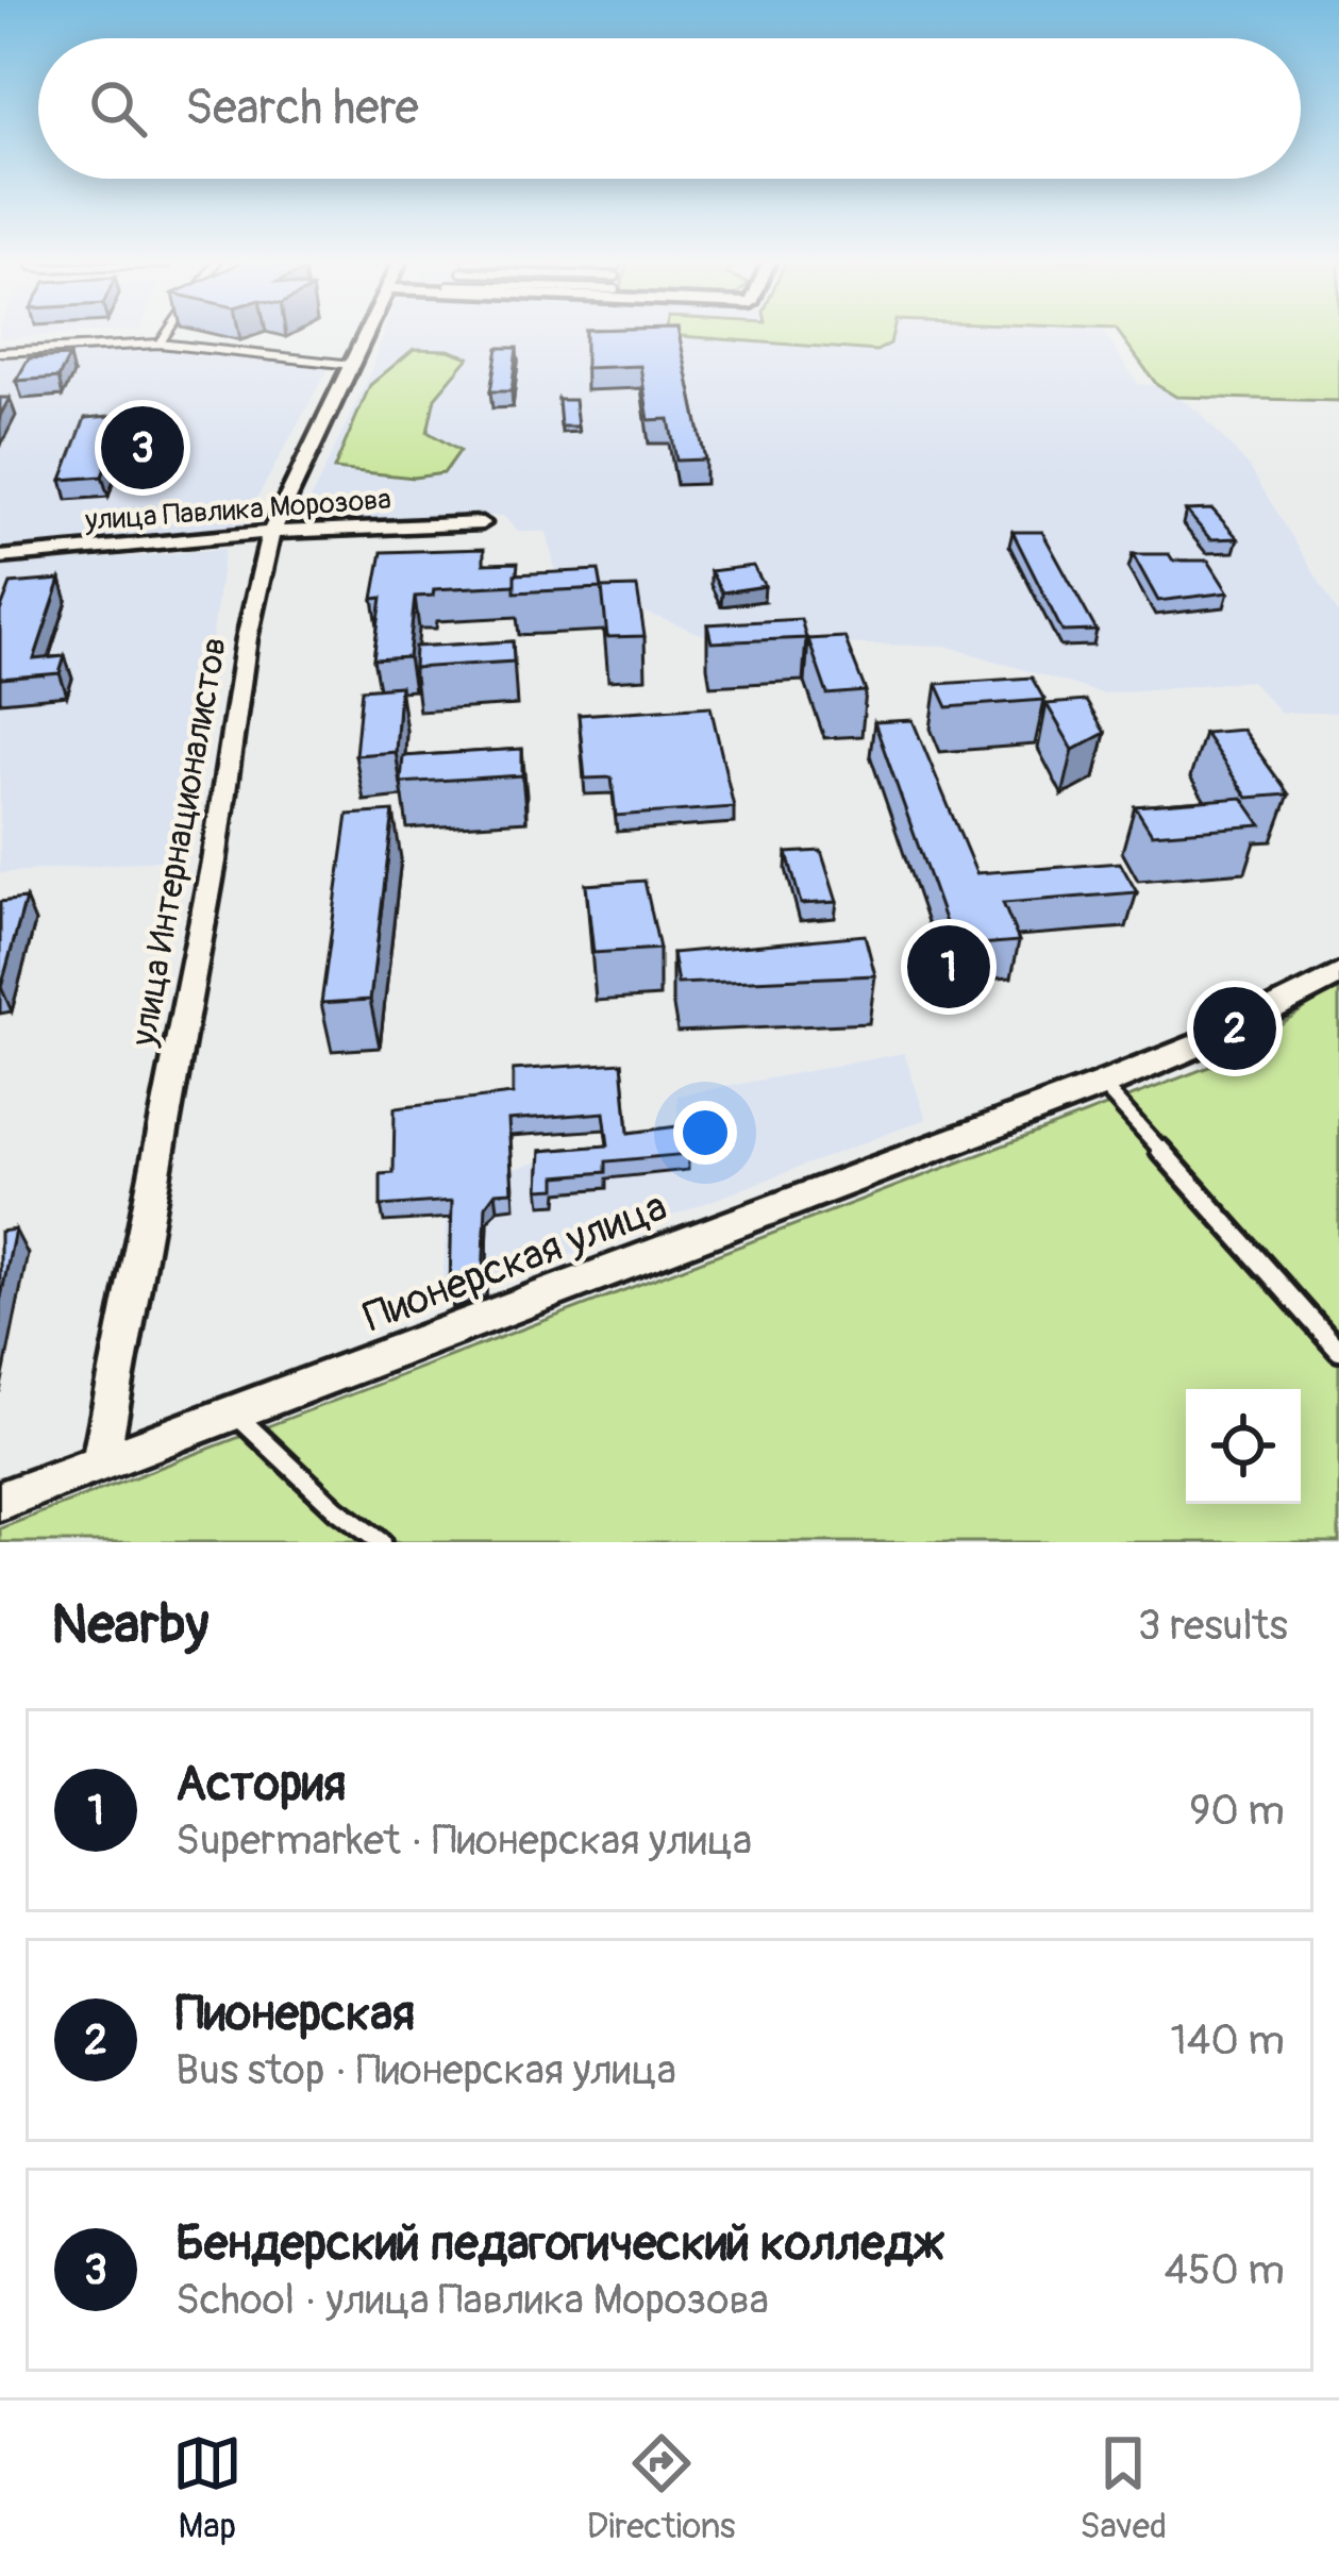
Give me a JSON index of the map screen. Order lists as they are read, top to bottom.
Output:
{
  "streets": {
    "street": ["улица Павлика Морозова", "улица Интернационалистов", "Пионерская улица"]
  },
  "crossings": [
    ["улица Павлика Морозова", "улица Интернационалистов"],
    ["улица Интернационалистов", "Пионерская улица"]
  ],
  "page": {
    "search": "Search here",
    "pins": ["3", "1", "2"],
    "heading": ["Nearby", "3 results"],
    "list": [
      {
        "mark": "1",
        "name": "Астория",
        "note": "Supermarket · Пионерская улица",
        "value": "90 m"
      },
      {
        "mark": "2",
        "name": "Пионерская",
        "note": "Bus stop · Пионерская улица",
        "value": "140 m"
      },
      {
        "mark": "3",
        "name": "Бендерский педагогический колледж",
        "note": "School · улица Павлика Морозова",
        "value": "450 m"
      }
    ],
    "nav": ["Map", "Directions", "Saved"]
  }
}
